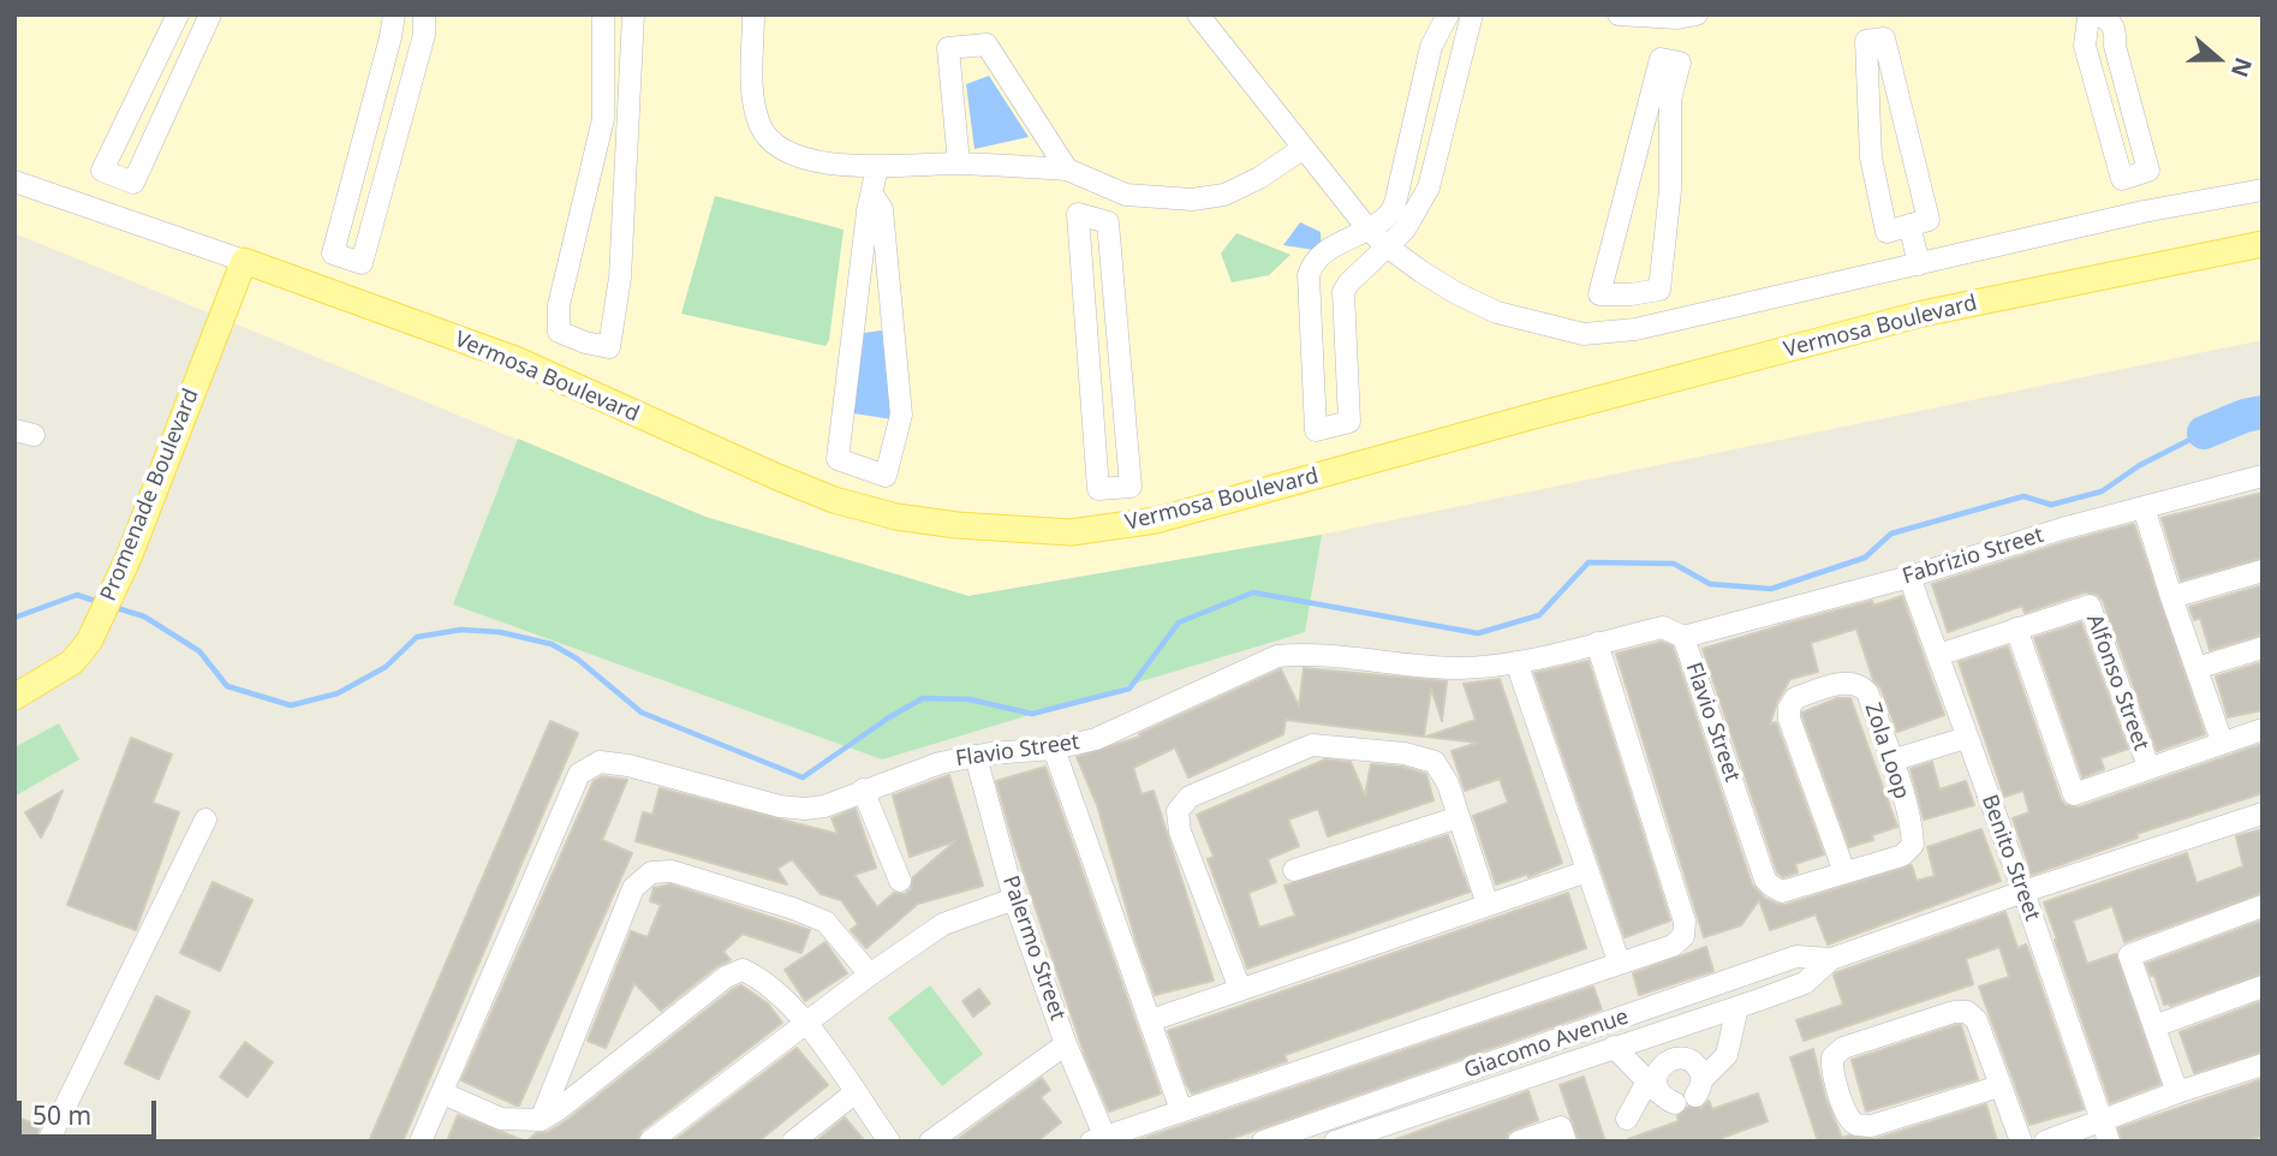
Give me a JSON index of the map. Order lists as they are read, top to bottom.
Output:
{
  "streets": {
    "main road": ["Vermosa Boulevard", "Promenade Boulevard"],
    "street": [
      "Fabrizio Street",
      "Alfonso Street",
      "Flavio Street",
      "Zola Loop",
      "Benito Street",
      "Palermo Street",
      "Giacomo Avenue"
    ]
  },
  "crossings": [
    ["Vermosa Boulevard", "Promenade Boulevard"],
    ["Fabrizio Street", "Flavio Street"],
    ["Fabrizio Street", "Benito Street"],
    ["Alfonso Street", "Benito Street"],
    ["Flavio Street", "Zola Loop"],
    ["Flavio Street", "Palermo Street"],
    ["Benito Street", "Giacomo Avenue"]
  ],
  "scale_bar": "50 m",
  "north": "right"
}
